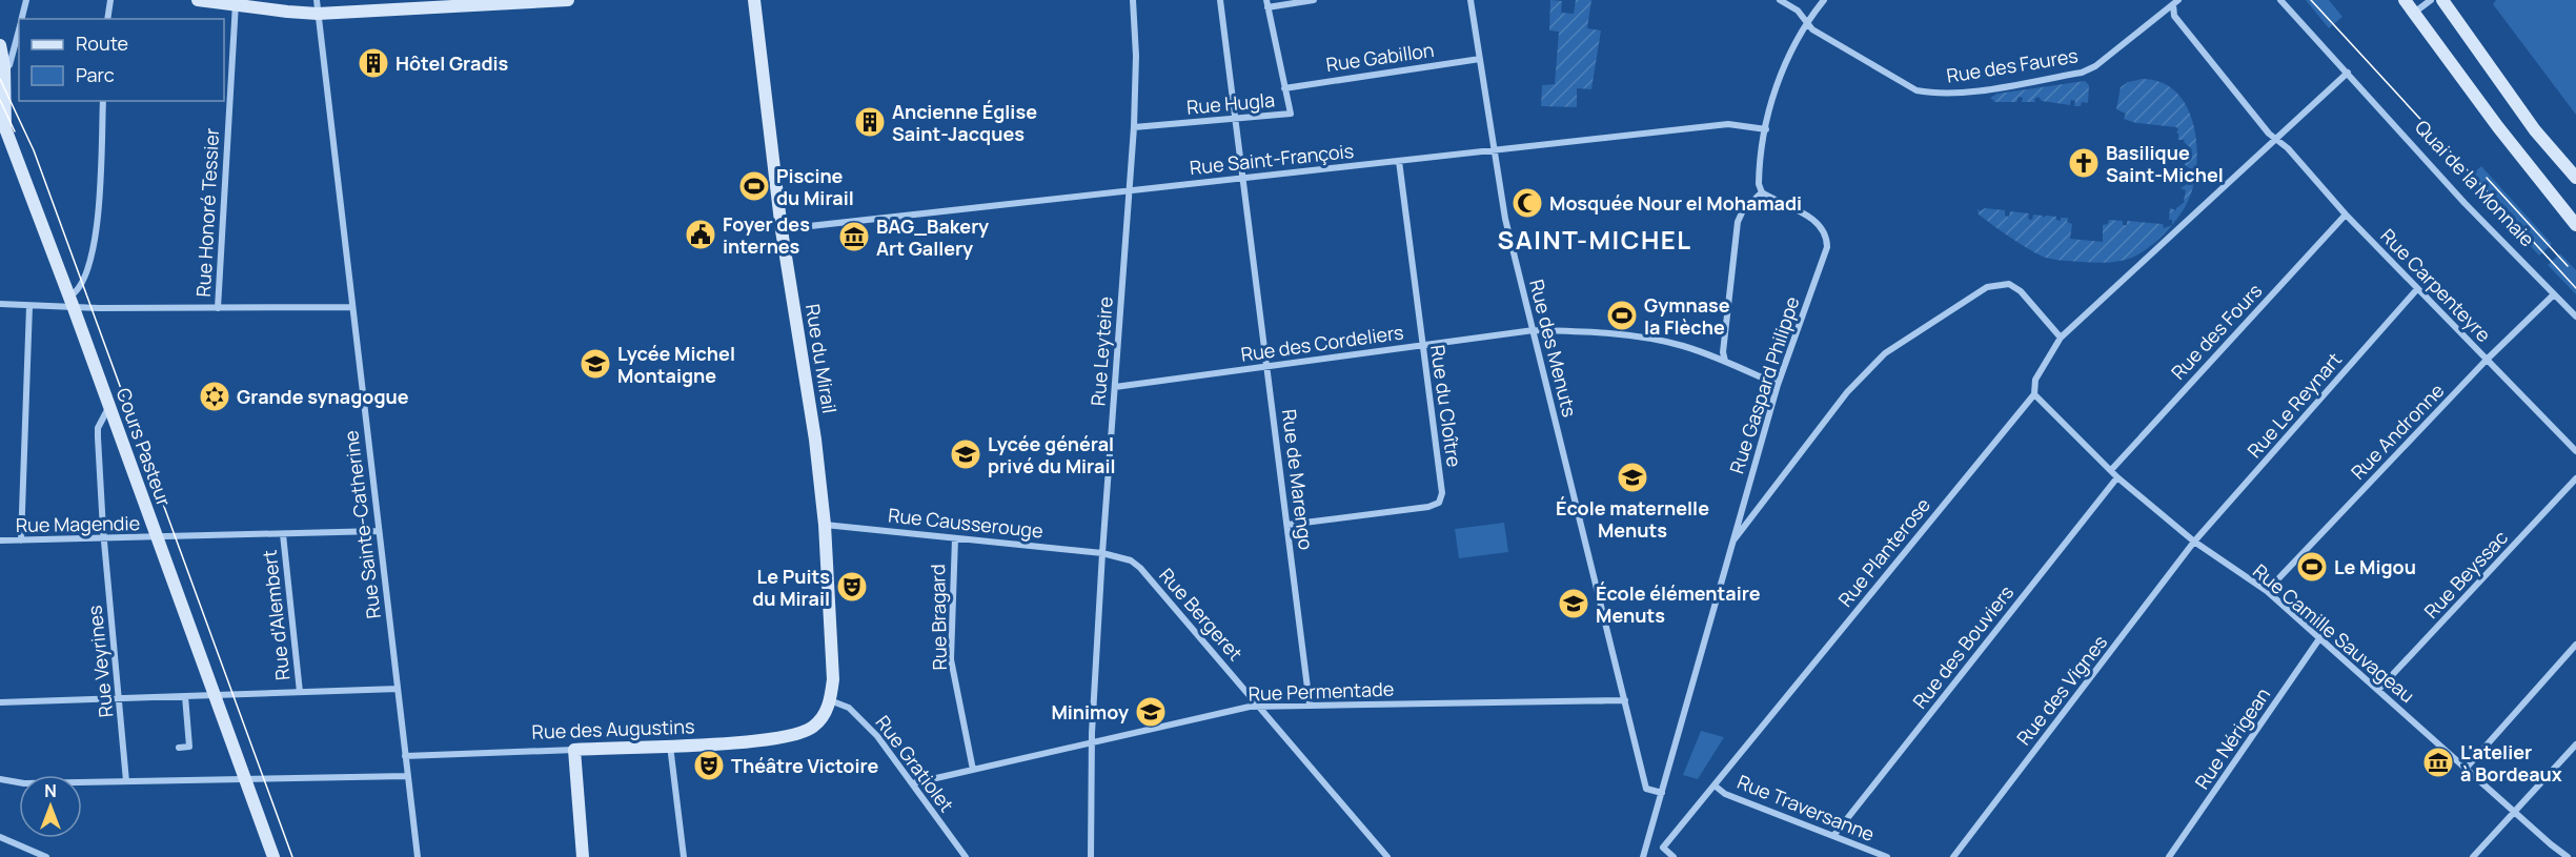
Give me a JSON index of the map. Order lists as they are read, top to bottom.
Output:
{
  "streets": {
    "street": [
      "Rue Gabillon",
      "Rue des Faures",
      "Rue Hugla",
      "Rue Saint-François",
      "Quai de la Monnaie",
      "Rue Honoré Tessier",
      "Rue Carpenteyre",
      "Rue des Fours",
      "Rue des Cordeliers",
      "Rue des Menuts",
      "Rue Leyteire",
      "Rue du Mirail",
      "Rue Gaspard Philippe",
      "Rue Le Reynart",
      "Rue du Cloître",
      "Rue Andronne",
      "Cours Pasteur",
      "Rue de Marengo",
      "Rue Causserouge",
      "Rue Magendie",
      "Rue Sainte-Catherine",
      "Rue Planterose",
      "Rue Beyssac",
      "Rue Bergeret",
      "Rue d'Alembert",
      "Rue Bragard",
      "Rue Camille Sauvageau",
      "Rue des Bouviers",
      "Rue Veyrines",
      "Rue des Vignes",
      "Rue Permentade",
      "Rue des Augustins",
      "Rue Nérigean",
      "Rue Gratiolet",
      "Rue Traversanne"
    ]
  },
  "crossings": [
    ["Rue Gabillon", "Rue Hugla"],
    ["Rue Gabillon", "Rue des Menuts"],
    ["Rue des Faures", "Rue Carpenteyre"],
    ["Rue Hugla", "Rue Leyteire"],
    ["Rue Hugla", "Rue de Marengo"],
    ["Rue Saint-François", "Rue des Menuts"],
    ["Rue Saint-François", "Rue Leyteire"],
    ["Rue Saint-François", "Rue du Mirail"],
    ["Rue Saint-François", "Rue du Cloître"],
    ["Rue Saint-François", "Rue de Marengo"],
    ["Quai de la Monnaie", "Rue Andronne"],
    ["Rue Carpenteyre", "Rue des Fours"],
    ["Rue Carpenteyre", "Rue Le Reynart"],
    ["Rue Carpenteyre", "Rue Andronne"],
    ["Rue des Fours", "Rue Camille Sauvageau"],
    ["Rue des Cordeliers", "Rue des Menuts"],
    ["Rue des Cordeliers", "Rue Leyteire"],
    ["Rue des Cordeliers", "Rue Gaspard Philippe"],
    ["Rue des Cordeliers", "Rue du Cloître"],
    ["Rue des Cordeliers", "Rue de Marengo"],
    ["Rue des Menuts", "Rue Gaspard Philippe"],
    ["Rue des Menuts", "Rue Permentade"],
    ["Rue Leyteire", "Rue Causserouge"],
    ["Rue Leyteire", "Rue Bergeret"],
    ["Rue Leyteire", "Rue Permentade"],
    ["Rue du Mirail", "Rue Causserouge"],
    ["Rue du Mirail", "Rue des Augustins"],
    ["Rue du Mirail", "Rue Gratiolet"],
    ["Rue Le Reynart", "Rue Camille Sauvageau"],
    ["Rue Le Reynart", "Rue des Vignes"],
    ["Rue du Cloître", "Rue de Marengo"],
    ["Rue Andronne", "Rue Camille Sauvageau"],
    ["Cours Pasteur", "Rue Magendie"],
    ["Cours Pasteur", "Rue Veyrines"],
    ["Rue de Marengo", "Rue Permentade"],
    ["Rue Causserouge", "Rue Bergeret"],
    ["Rue Causserouge", "Rue Bragard"],
    ["Rue Magendie", "Rue Sainte-Catherine"],
    ["Rue Magendie", "Rue d'Alembert"],
    ["Rue Magendie", "Rue Veyrines"],
    ["Rue Sainte-Catherine", "Rue des Augustins"],
    ["Rue Planterose", "Rue Camille Sauvageau"],
    ["Rue Planterose", "Rue Traversanne"],
    ["Rue Beyssac", "Rue Camille Sauvageau"],
    ["Rue Bergeret", "Rue Permentade"],
    ["Rue Bragard", "Rue Permentade"],
    ["Rue Camille Sauvageau", "Rue des Bouviers"],
    ["Rue Camille Sauvageau", "Rue des Vignes"],
    ["Rue Camille Sauvageau", "Rue Nérigean"],
    ["Rue des Bouviers", "Rue Traversanne"],
    ["Rue Permentade", "Rue Gratiolet"]
  ],
  "districts": ["SAINT-MICHEL"],
  "places": {
    "building": ["Hôtel Gradis", "Ancienne Église Saint-Jacques"],
    "church": ["Basilique Saint-Michel"],
    "sports": ["Piscine du Mirail", "Gymnase la Flèche", "Le Migou"],
    "mosque": ["Mosquée Nour el Mohamadi"],
    "public building": ["Foyer des internes"],
    "museum": ["BAG_Bakery Art Gallery", "L'atelier à Bordeaux"],
    "school or university": [
      "Lycée Michel Montaigne",
      "Lycée général privé du Mirail",
      "École maternelle Menuts",
      "École élémentaire Menuts",
      "Minimoy"
    ],
    "synagogue": ["Grande synagogue"],
    "theatre": ["Le Puits du Mirail", "Théâtre Victoire"]
  },
  "legend": ["Route", "Parc"],
  "north": "top"
}
